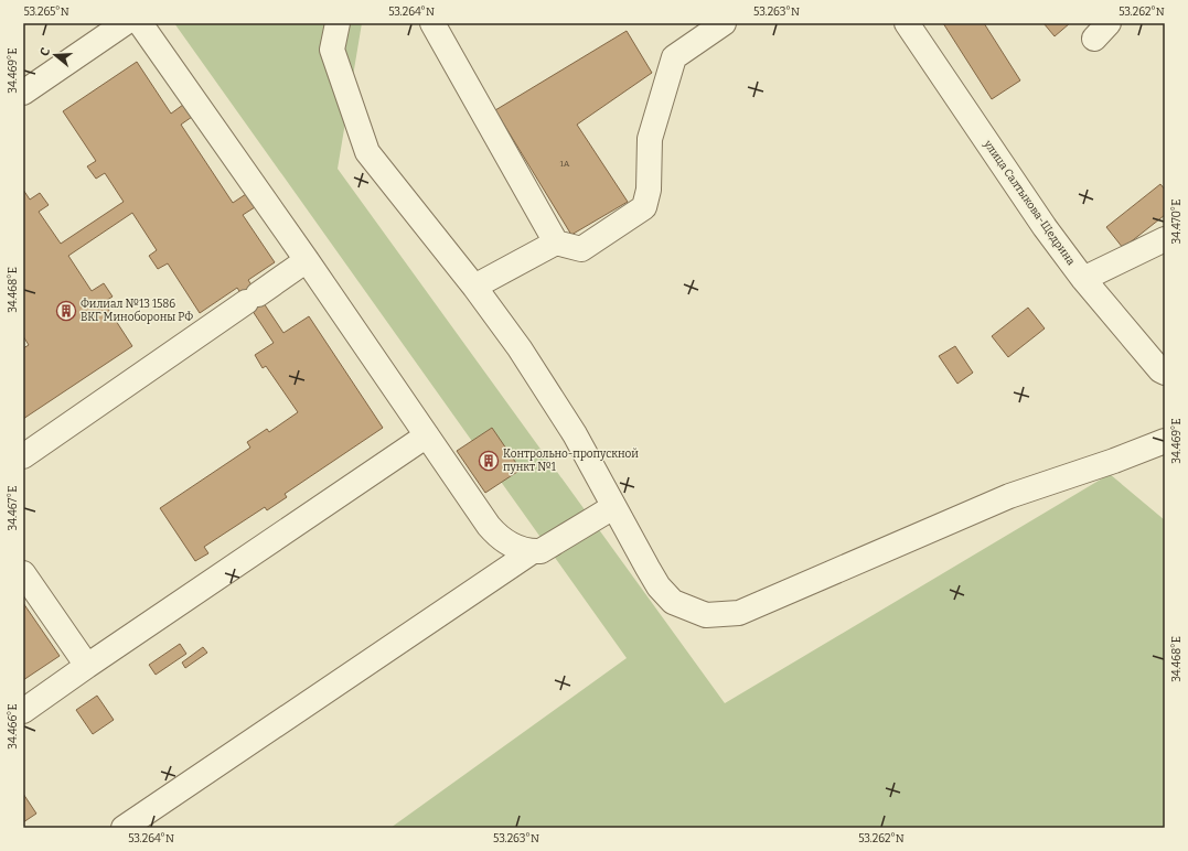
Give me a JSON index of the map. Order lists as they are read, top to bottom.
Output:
{
  "streets": {
    "street": ["улица Салтыкова-Щедрина"]
  },
  "places": {
    "building": ["Филиал №13 1586 ВКГ Минобороны РФ", "Контрольно-пропускной пункт №1"]
  },
  "house_numbers": ["1А"],
  "north": "left",
  "coordinates": [
    "53.265°N",
    "53.264°N",
    "53.263°N",
    "53.262°N",
    "34.469°E",
    "34.470°E",
    "34.468°E",
    "34.467°E",
    "34.466°E"
  ]
}
